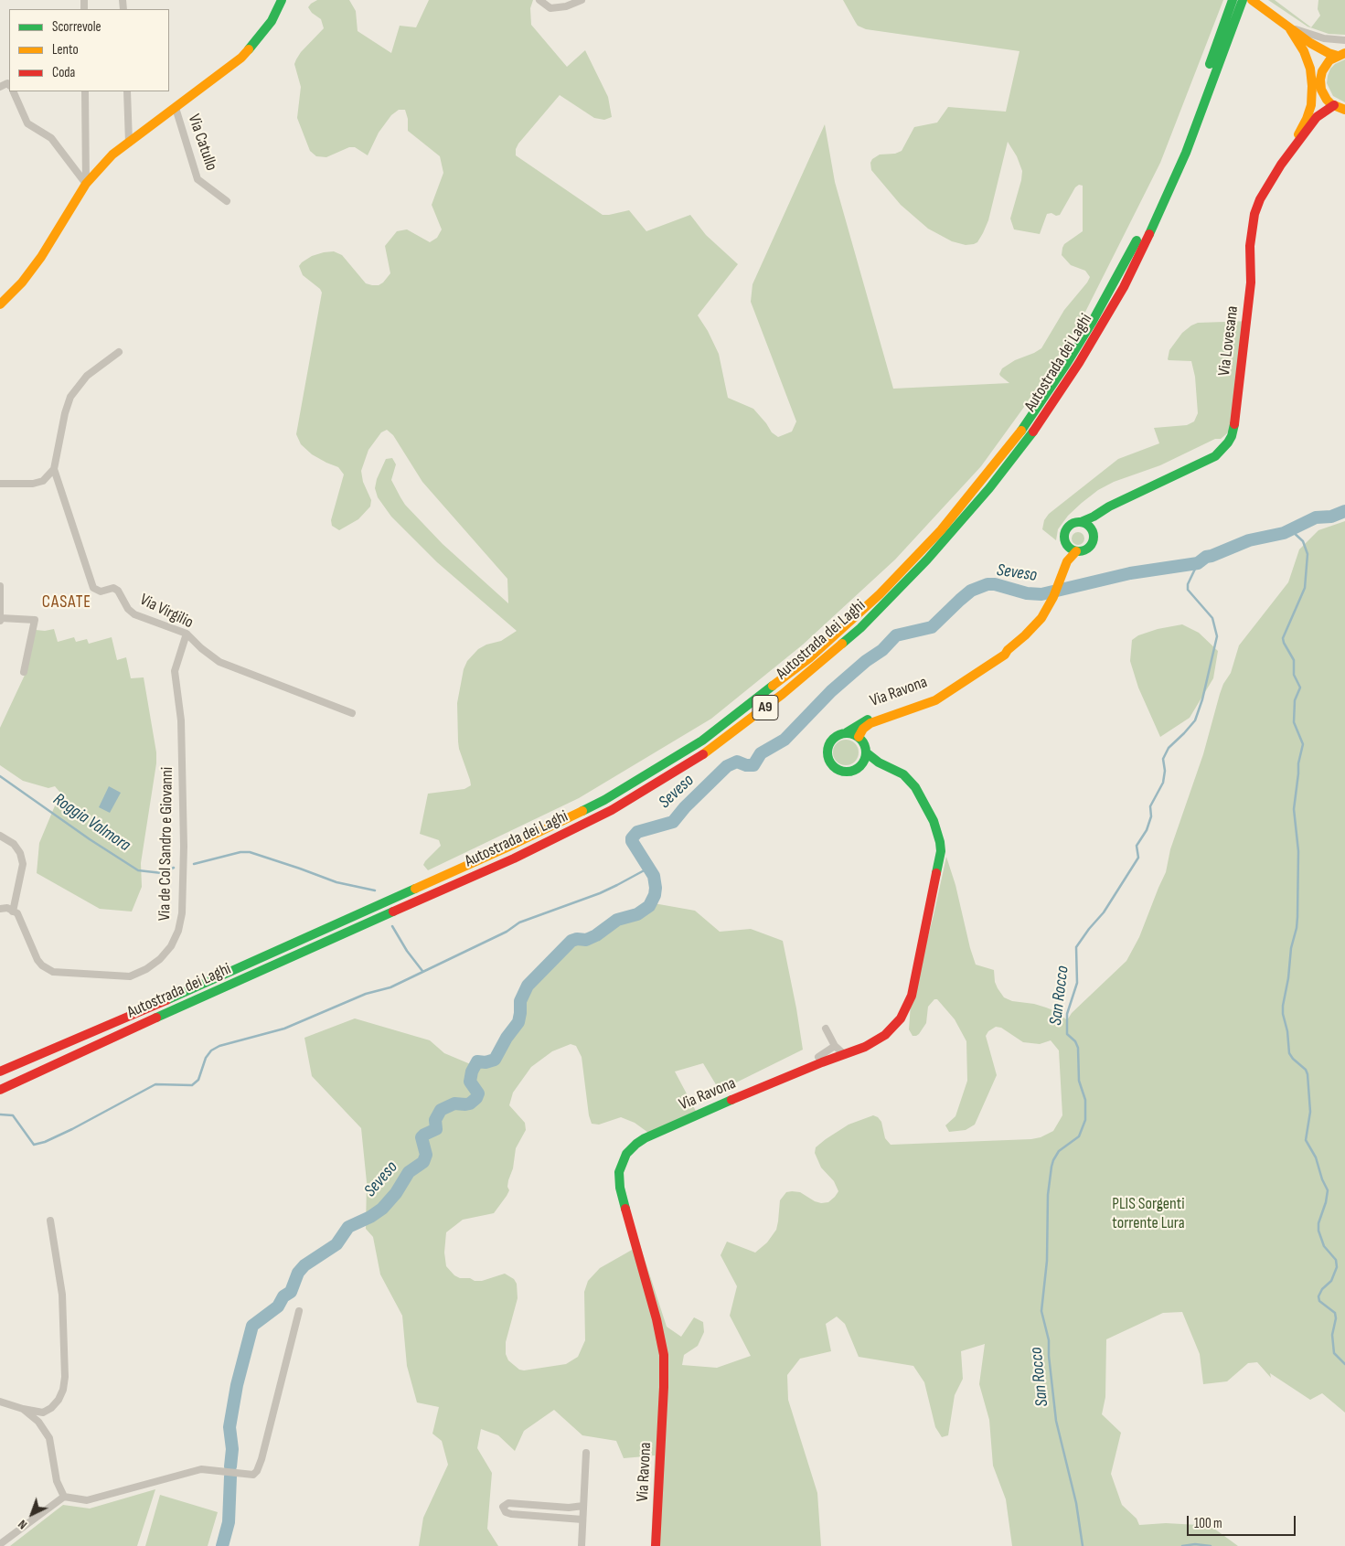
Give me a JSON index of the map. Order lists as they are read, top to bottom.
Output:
{
  "streets": {
    "main road": [
      "Via Lovesana",
      "Autostrada dei Laghi",
      "Via Ravona",
      "A9"
    ],
    "street": ["Via Catullo", "Via Virgilio", "Via de Col Sandro e Giovanni"]
  },
  "crossings": [
    ["Via Lovesana", "Via Ravona"],
    ["Via Virgilio", "Via de Col Sandro e Giovanni"]
  ],
  "districts": ["CASATE"],
  "water": ["Seveso", "Roggia Valmora", "San Rocco"],
  "parks": ["PLIS Sorgenti torrente Lura"],
  "legend": ["Scorrevole", "Lento", "Coda"],
  "scale_bar": "100 m",
  "north": "bottom left"
}
